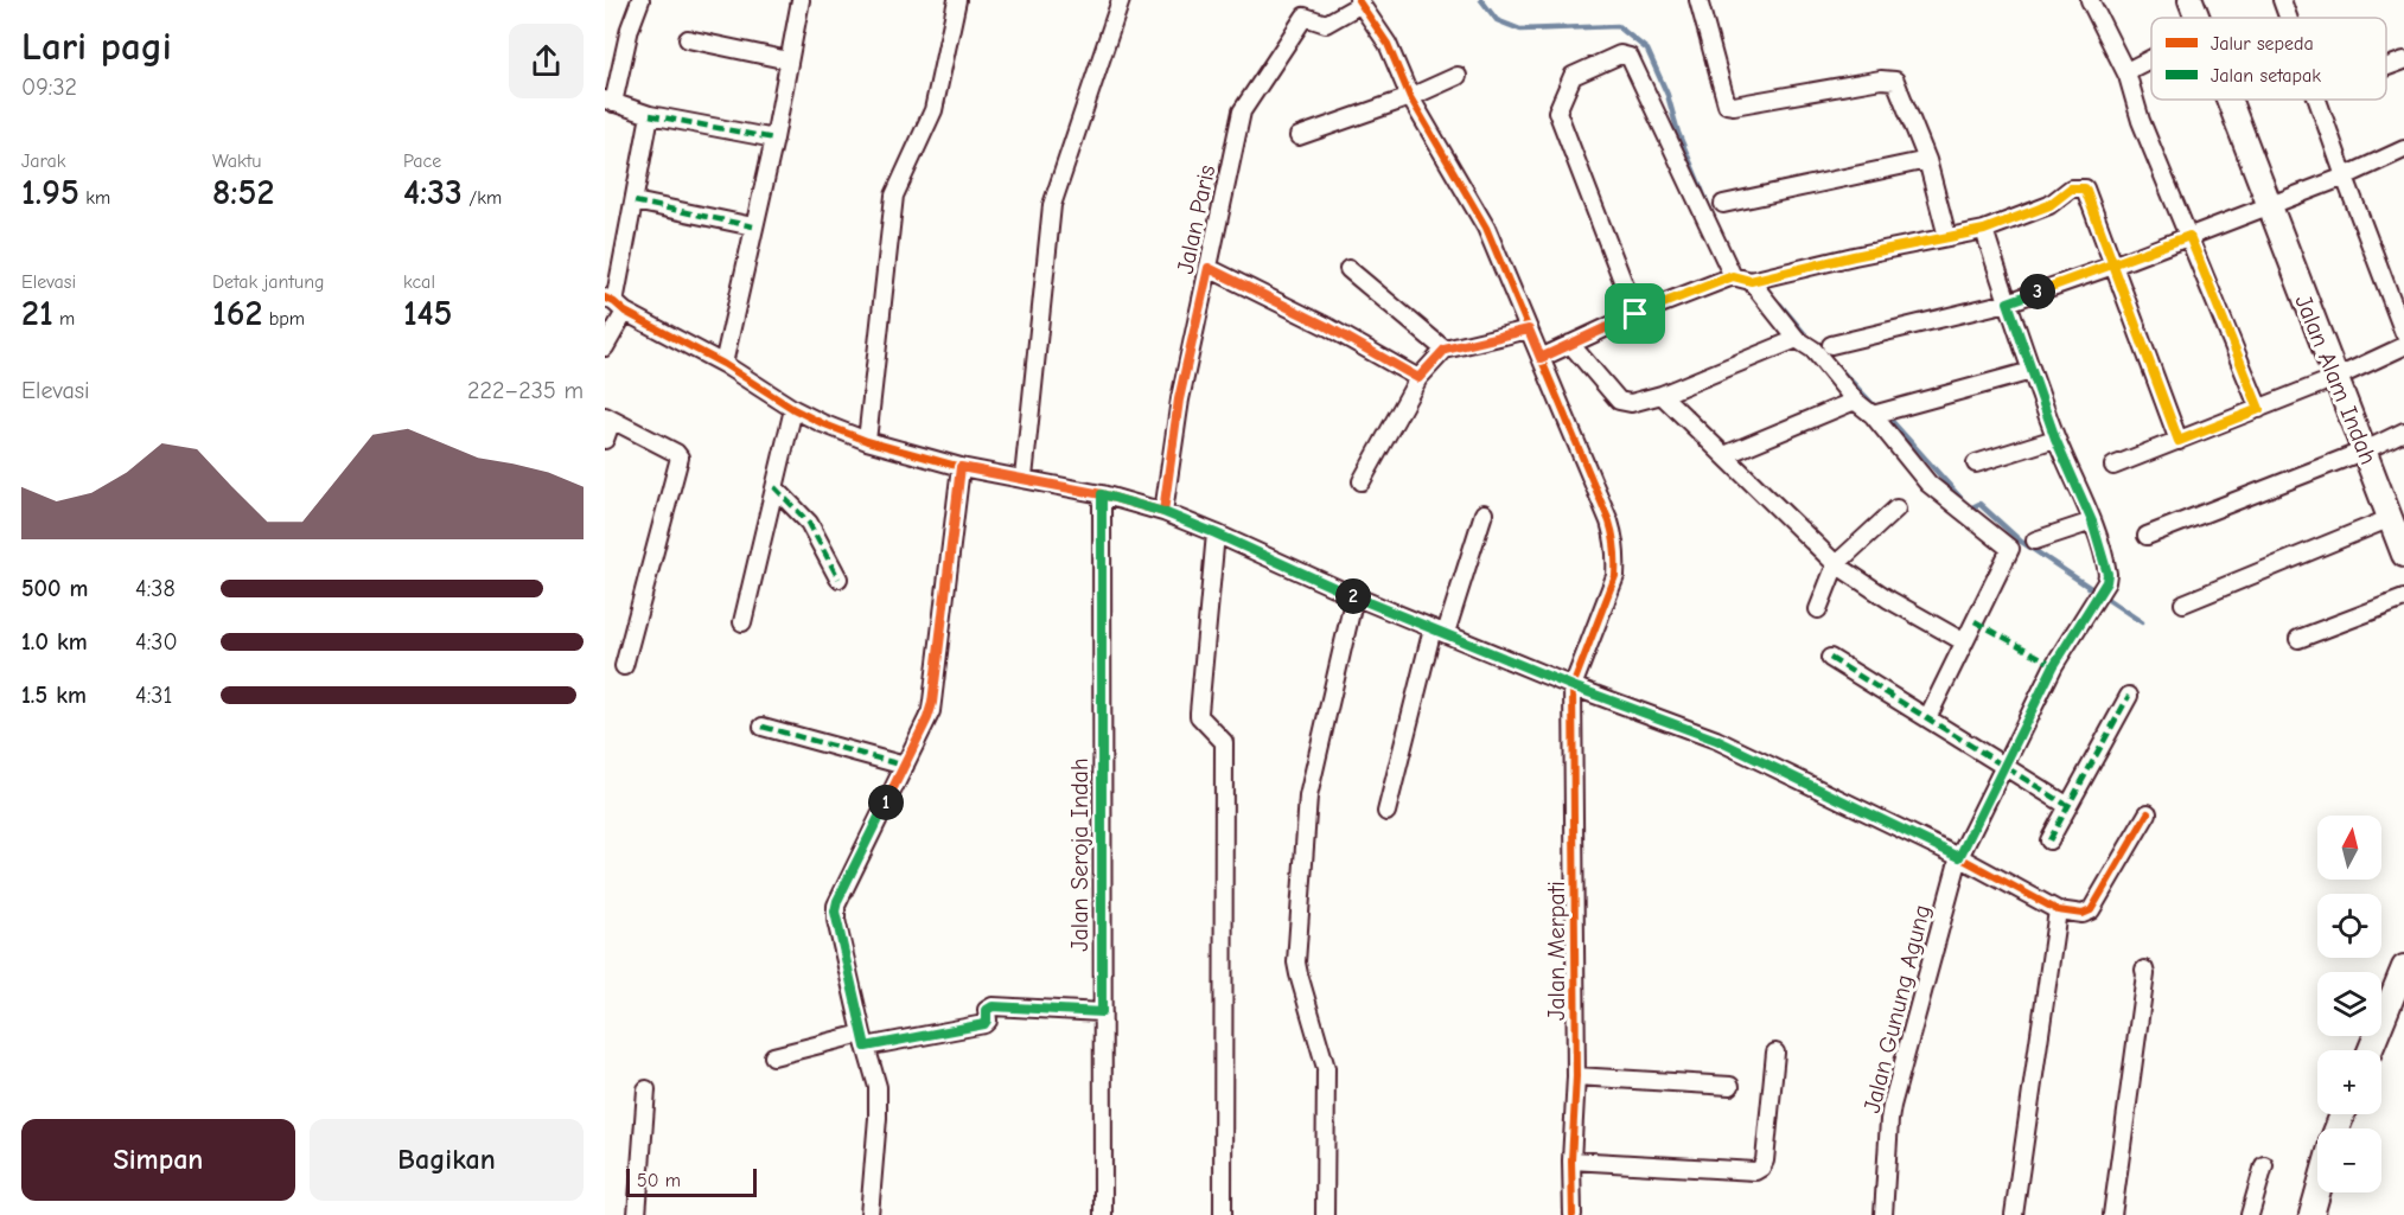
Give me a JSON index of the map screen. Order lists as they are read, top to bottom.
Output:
{
  "streets": {
    "street": [
      "Jalan Paris",
      "Jalan Alam Indah",
      "Jalan Seroja Indah",
      "Jalan Merpati",
      "Jalan Gunung Agung"
    ]
  },
  "legend": ["Jalur sepeda", "Jalan setapak"],
  "scale_bar": "50 m",
  "north": "top",
  "page": {
    "heading": ["Lari pagi", "09:32"],
    "stats": [
      ["Jarak", "1.95 km"],
      ["Waktu", "8:52"],
      ["Pace", "4:33 /km"],
      ["Elevasi", "21 m"],
      ["Detak jantung", "162 bpm"],
      ["kcal", "145"]
    ],
    "pins": ["3", "2", "1"],
    "chart": ["Elevasi", "222–235 m"],
    "list": [
      {
        "name": "500 m",
        "note": "4:38"
      },
      {
        "name": "1.0 km",
        "note": "4:30"
      },
      {
        "name": "1.5 km",
        "note": "4:31"
      }
    ],
    "map_buttons": ["+", "−"],
    "buttons": ["Simpan", "Bagikan"],
    "scale": "50 m"
  }
}
